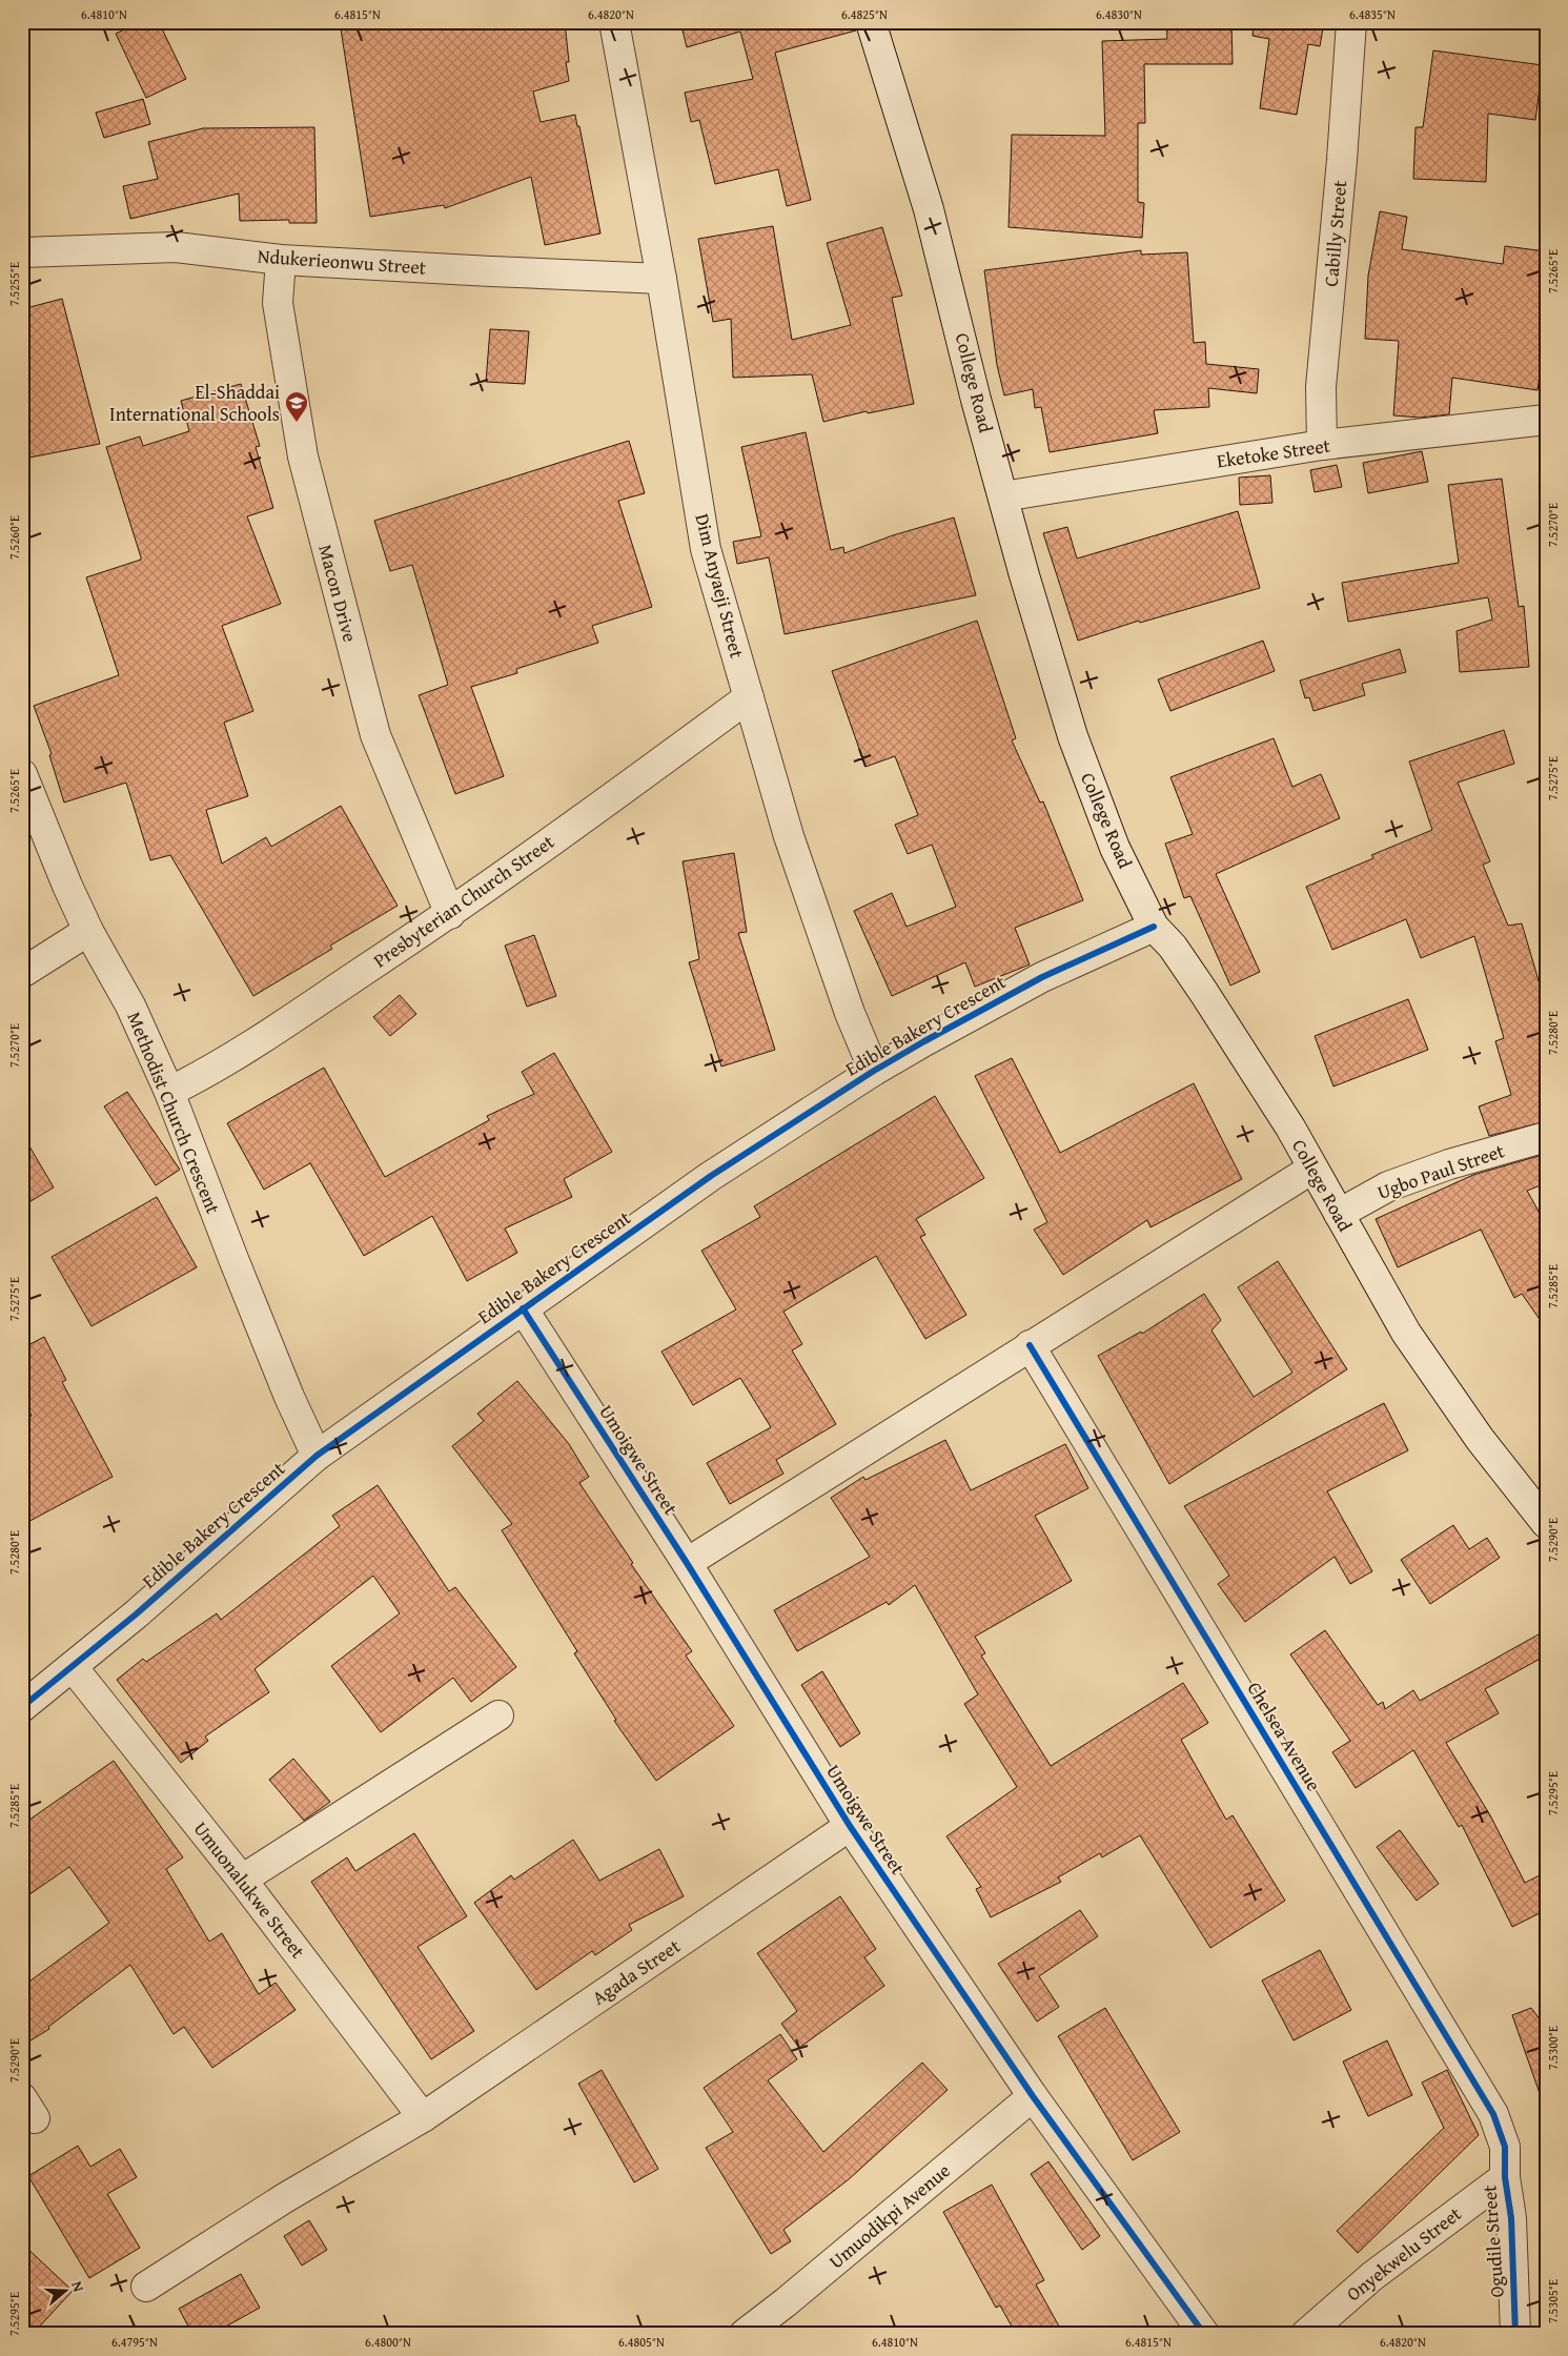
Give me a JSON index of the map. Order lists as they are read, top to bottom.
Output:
{
  "streets": {
    "street": [
      "Cabilly Street",
      "Ndukerieonwu Street",
      "College Road",
      "Eketoke Street",
      "Dim Anyaeji Street",
      "Macon Drive",
      "Presbyterian Church Street",
      "Edible Bakery Crescent",
      "Methodist Church Crescent",
      "Ugbo Paul Street",
      "Umoigwe Street",
      "Chelsea Avenue",
      "Umuonalukwe Street",
      "Agada Street",
      "Umuodikpi Avenue",
      "Ogudile Street",
      "Onyekwelu Street"
    ]
  },
  "crossings": [
    ["Cabilly Street", "Eketoke Street"],
    ["Ndukerieonwu Street", "Dim Anyaeji Street"],
    ["Ndukerieonwu Street", "Macon Drive"],
    ["College Road", "Eketoke Street"],
    ["College Road", "Edible Bakery Crescent"],
    ["College Road", "Ugbo Paul Street"],
    ["Dim Anyaeji Street", "Presbyterian Church Street"],
    ["Dim Anyaeji Street", "Edible Bakery Crescent"],
    ["Macon Drive", "Presbyterian Church Street"],
    ["Presbyterian Church Street", "Methodist Church Crescent"],
    ["Edible Bakery Crescent", "Methodist Church Crescent"],
    ["Edible Bakery Crescent", "Umoigwe Street"],
    ["Edible Bakery Crescent", "Umuonalukwe Street"],
    ["Umoigwe Street", "Agada Street"],
    ["Umoigwe Street", "Umuodikpi Avenue"],
    ["Chelsea Avenue", "Ogudile Street"],
    ["Umuonalukwe Street", "Agada Street"],
    ["Ogudile Street", "Onyekwelu Street"]
  ],
  "places": {
    "school or university": ["El-Shaddai International Schools"]
  },
  "north": "right",
  "coordinates": [
    "6.4810°N",
    "6.4815°N",
    "6.4820°N",
    "6.4825°N",
    "6.4830°N",
    "6.4835°N",
    "7.5265°E",
    "7.5255°E",
    "7.5270°E",
    "7.5260°E",
    "7.5275°E",
    "7.5280°E",
    "7.5285°E",
    "7.5290°E",
    "7.5295°E",
    "7.5300°E",
    "7.5305°E",
    "6.4795°N",
    "6.4800°N",
    "6.4805°N"
  ]
}
